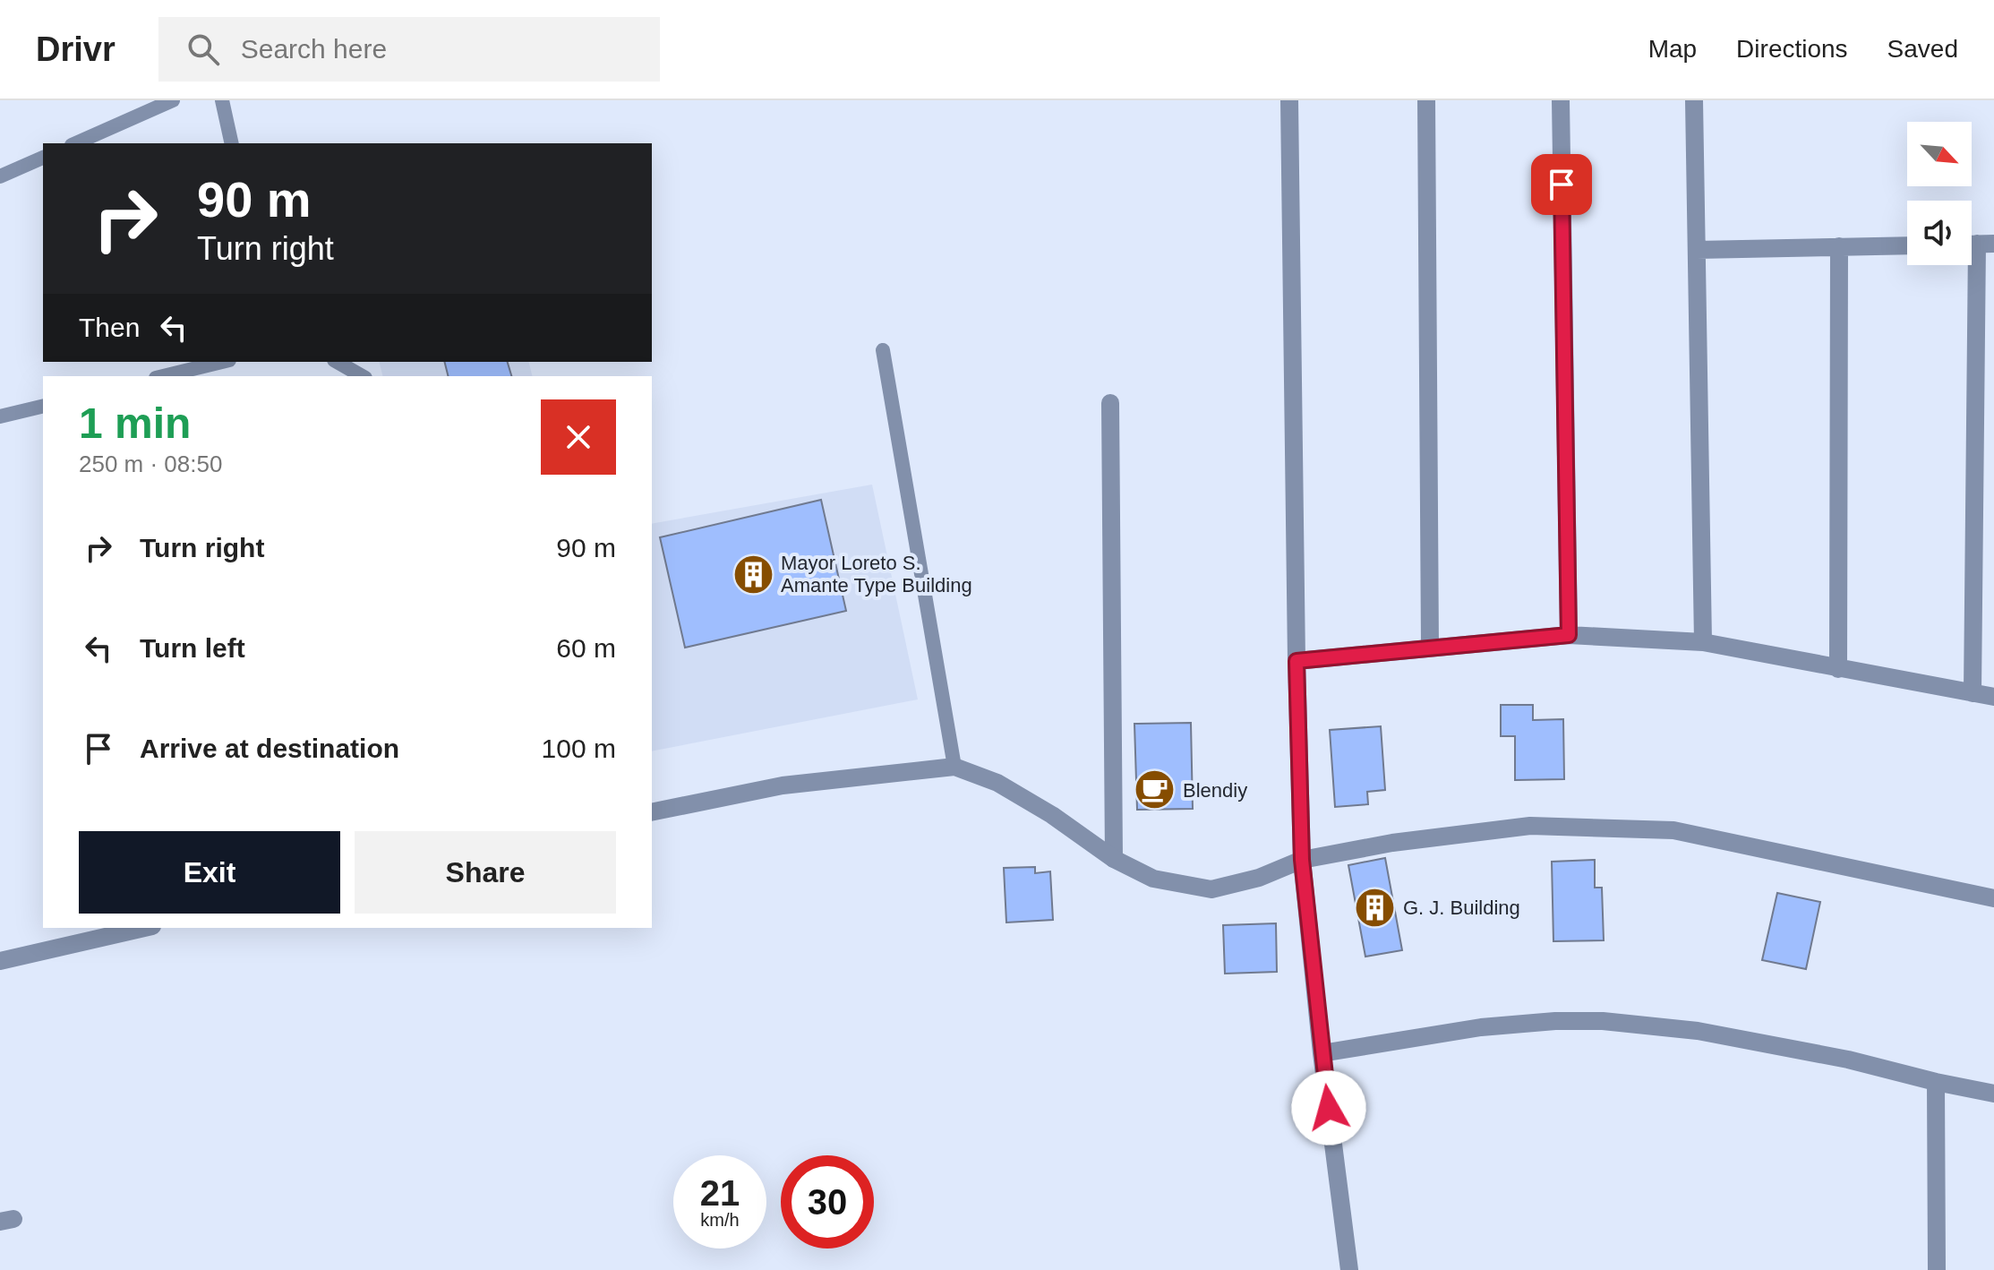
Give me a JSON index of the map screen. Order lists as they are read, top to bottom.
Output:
{
  "places": {
    "building": ["Mayor Loreto S. Amante Type Building", "G. J. Building"],
    "cafe": ["Blendiy"]
  },
  "north": "bottom right",
  "page": {
    "header": "Drivr",
    "search": "Search here",
    "nav": ["Map", "Directions", "Saved"],
    "turn": ["90 m", "Turn right"],
    "then": "Then",
    "heading": ["1 min", "250 m · 08:50"],
    "list": [
      {
        "name": "Turn right",
        "value": "90 m"
      },
      {
        "name": "Turn left",
        "value": "60 m"
      },
      {
        "name": "Arrive at destination",
        "value": "100 m"
      }
    ],
    "buttons": ["Exit", "Share"],
    "speed": "21 km/h",
    "limit": "30"
  }
}
